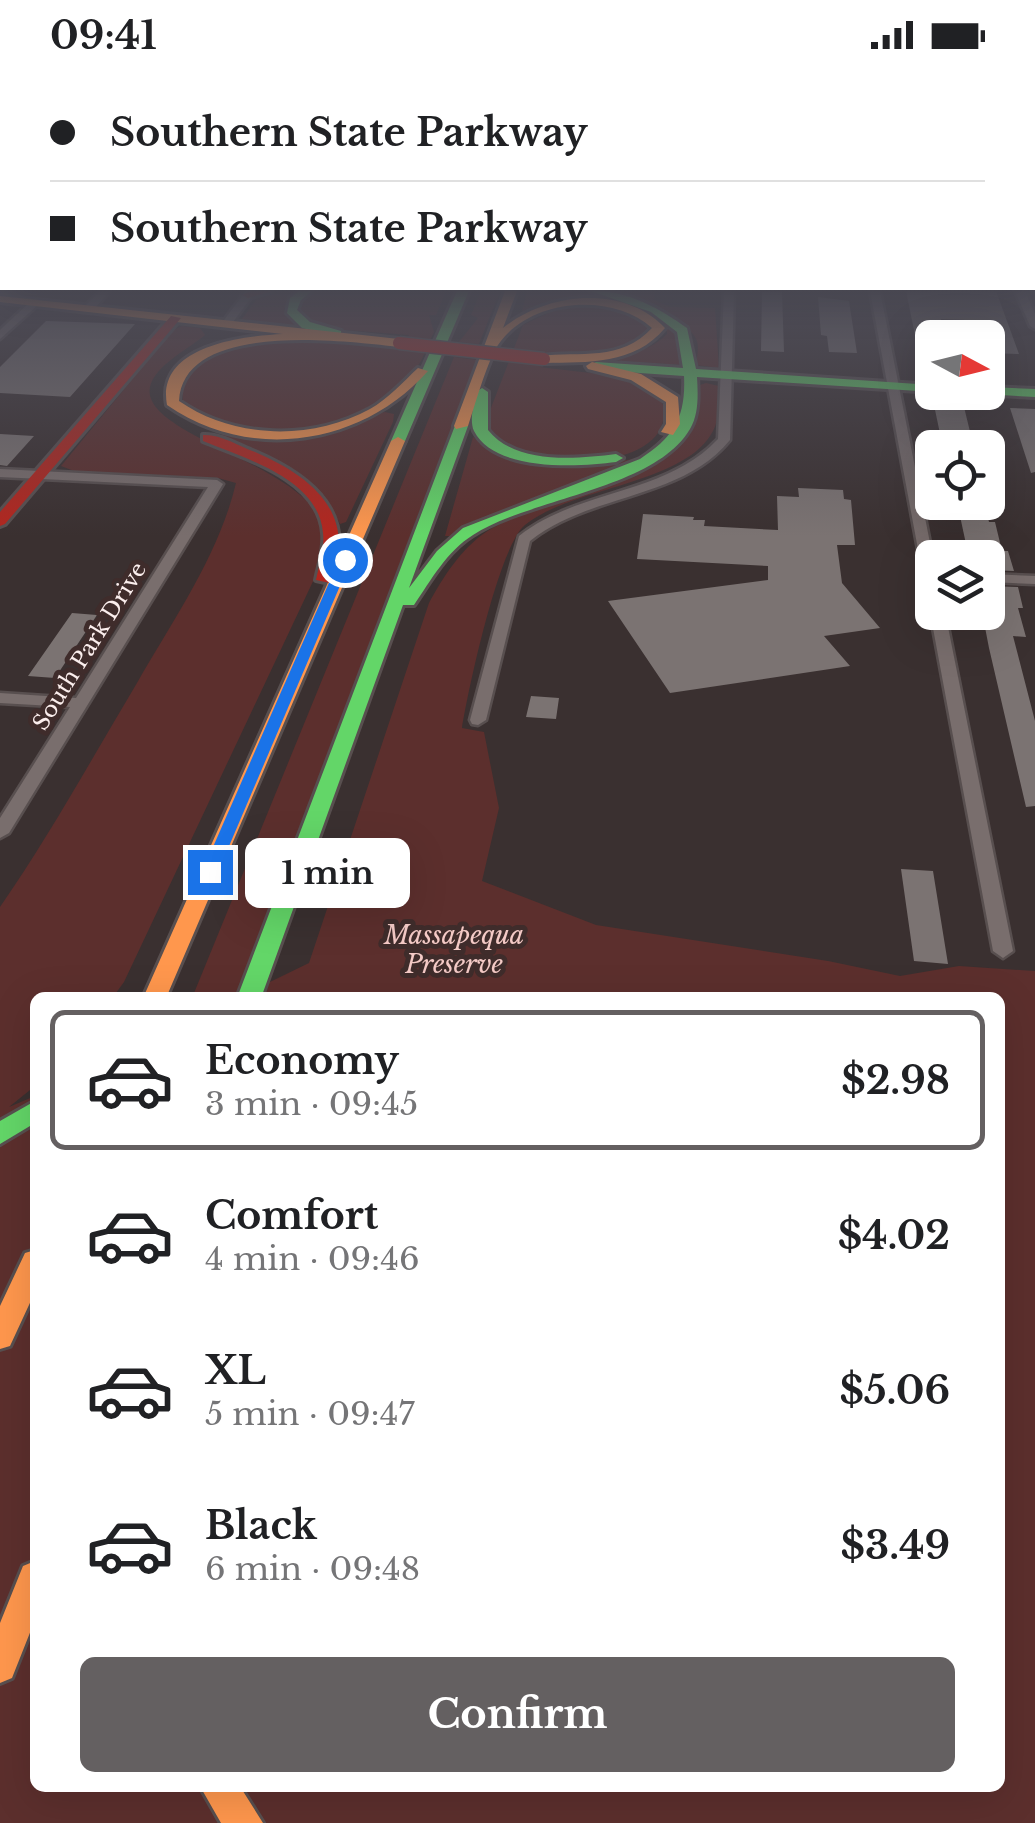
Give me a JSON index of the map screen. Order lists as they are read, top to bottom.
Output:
{
  "streets": {
    "street": ["South Park Drive"]
  },
  "parks": ["Massapequa Preserve"],
  "north": "right",
  "page": {
    "status": "09:41",
    "banner": ["Southern State Parkway", "Southern State Parkway"],
    "bubble": "1 min",
    "list": [
      {
        "name": "Economy",
        "note": "3 min · 09:45",
        "value": "$2.98"
      },
      {
        "name": "Comfort",
        "note": "4 min · 09:46",
        "value": "$4.02"
      },
      {
        "name": "XL",
        "note": "5 min · 09:47",
        "value": "$5.06"
      },
      {
        "name": "Black",
        "note": "6 min · 09:48",
        "value": "$3.49"
      }
    ],
    "buttons": "Confirm"
  }
}
